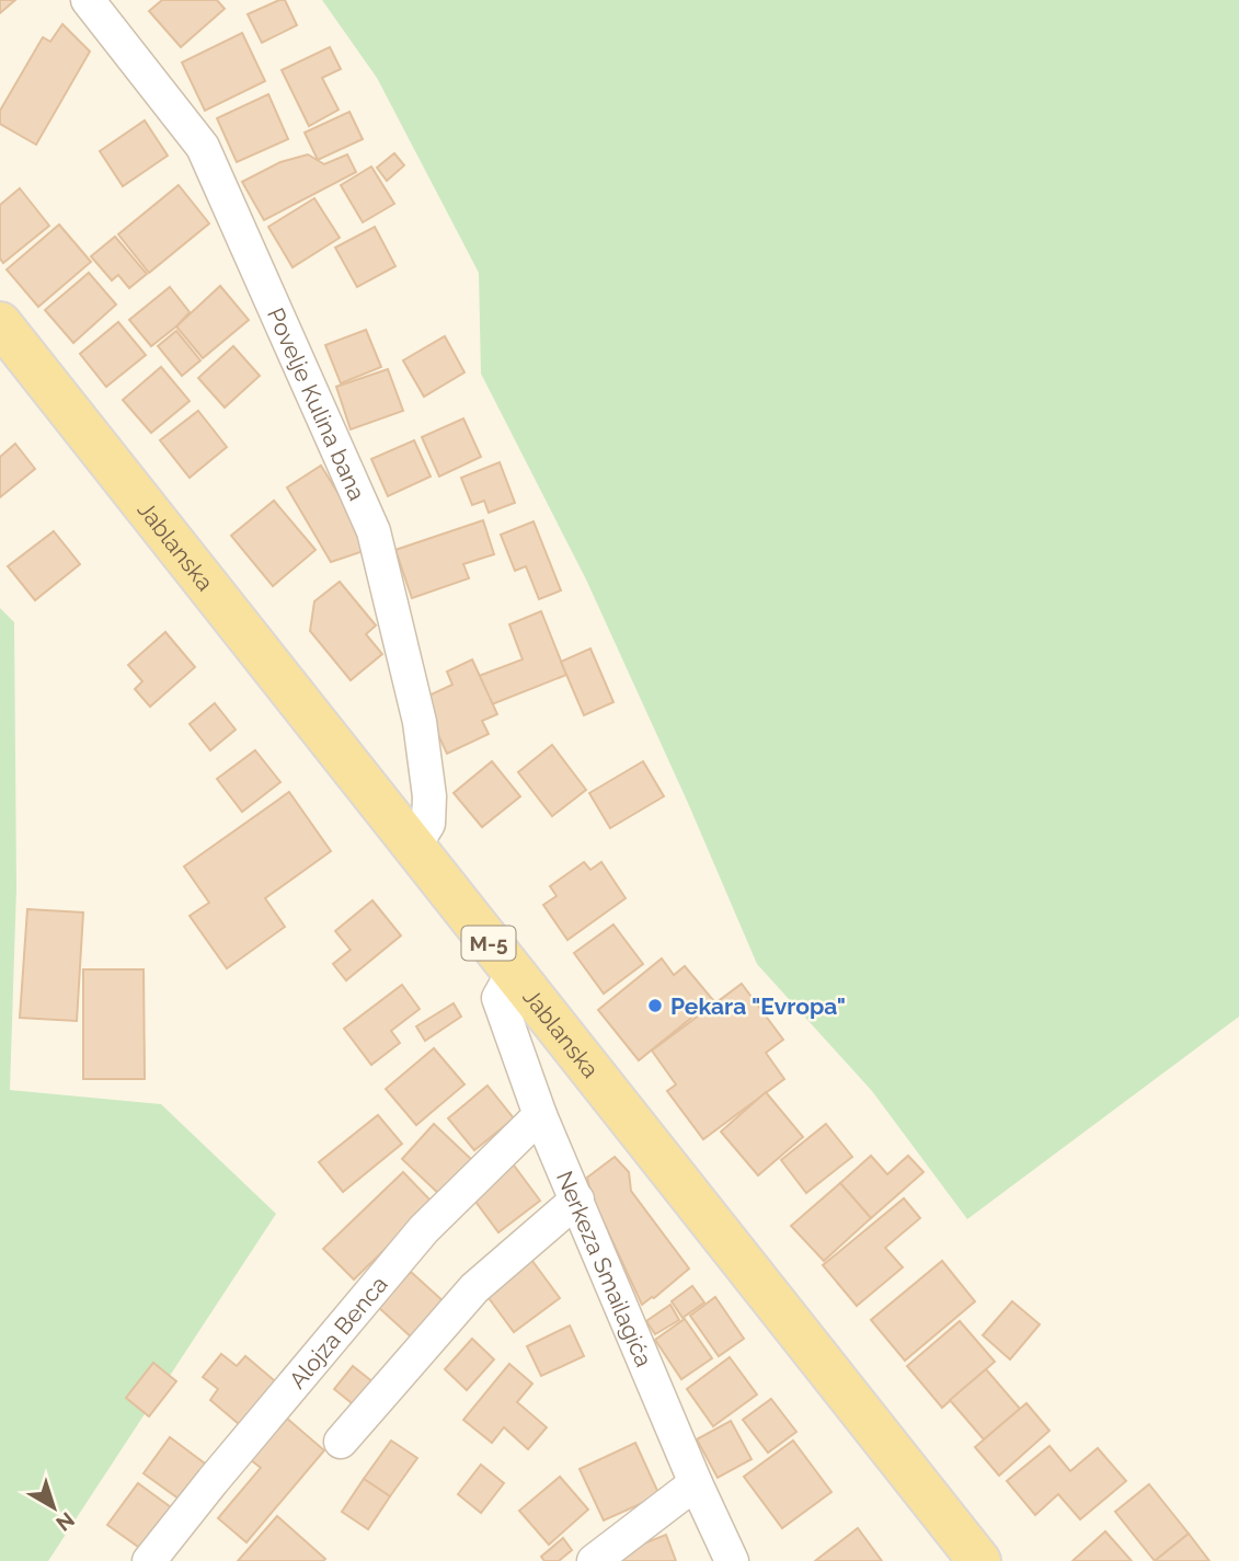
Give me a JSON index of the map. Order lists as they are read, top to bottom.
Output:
{
  "streets": {
    "main road": ["Jablanska", "M-5"],
    "street": ["Povelje Kulina bana", "Nerkeza Smailagića", "Alojza Benca"]
  },
  "crossings": [
    ["Povelje Kulina bana", "Jablanska"],
    ["Jablanska", "Nerkeza Smailagića"],
    ["Nerkeza Smailagića", "Alojza Benca"]
  ],
  "places": ["Pekara \"Evropa\""],
  "north": "bottom right"
}
